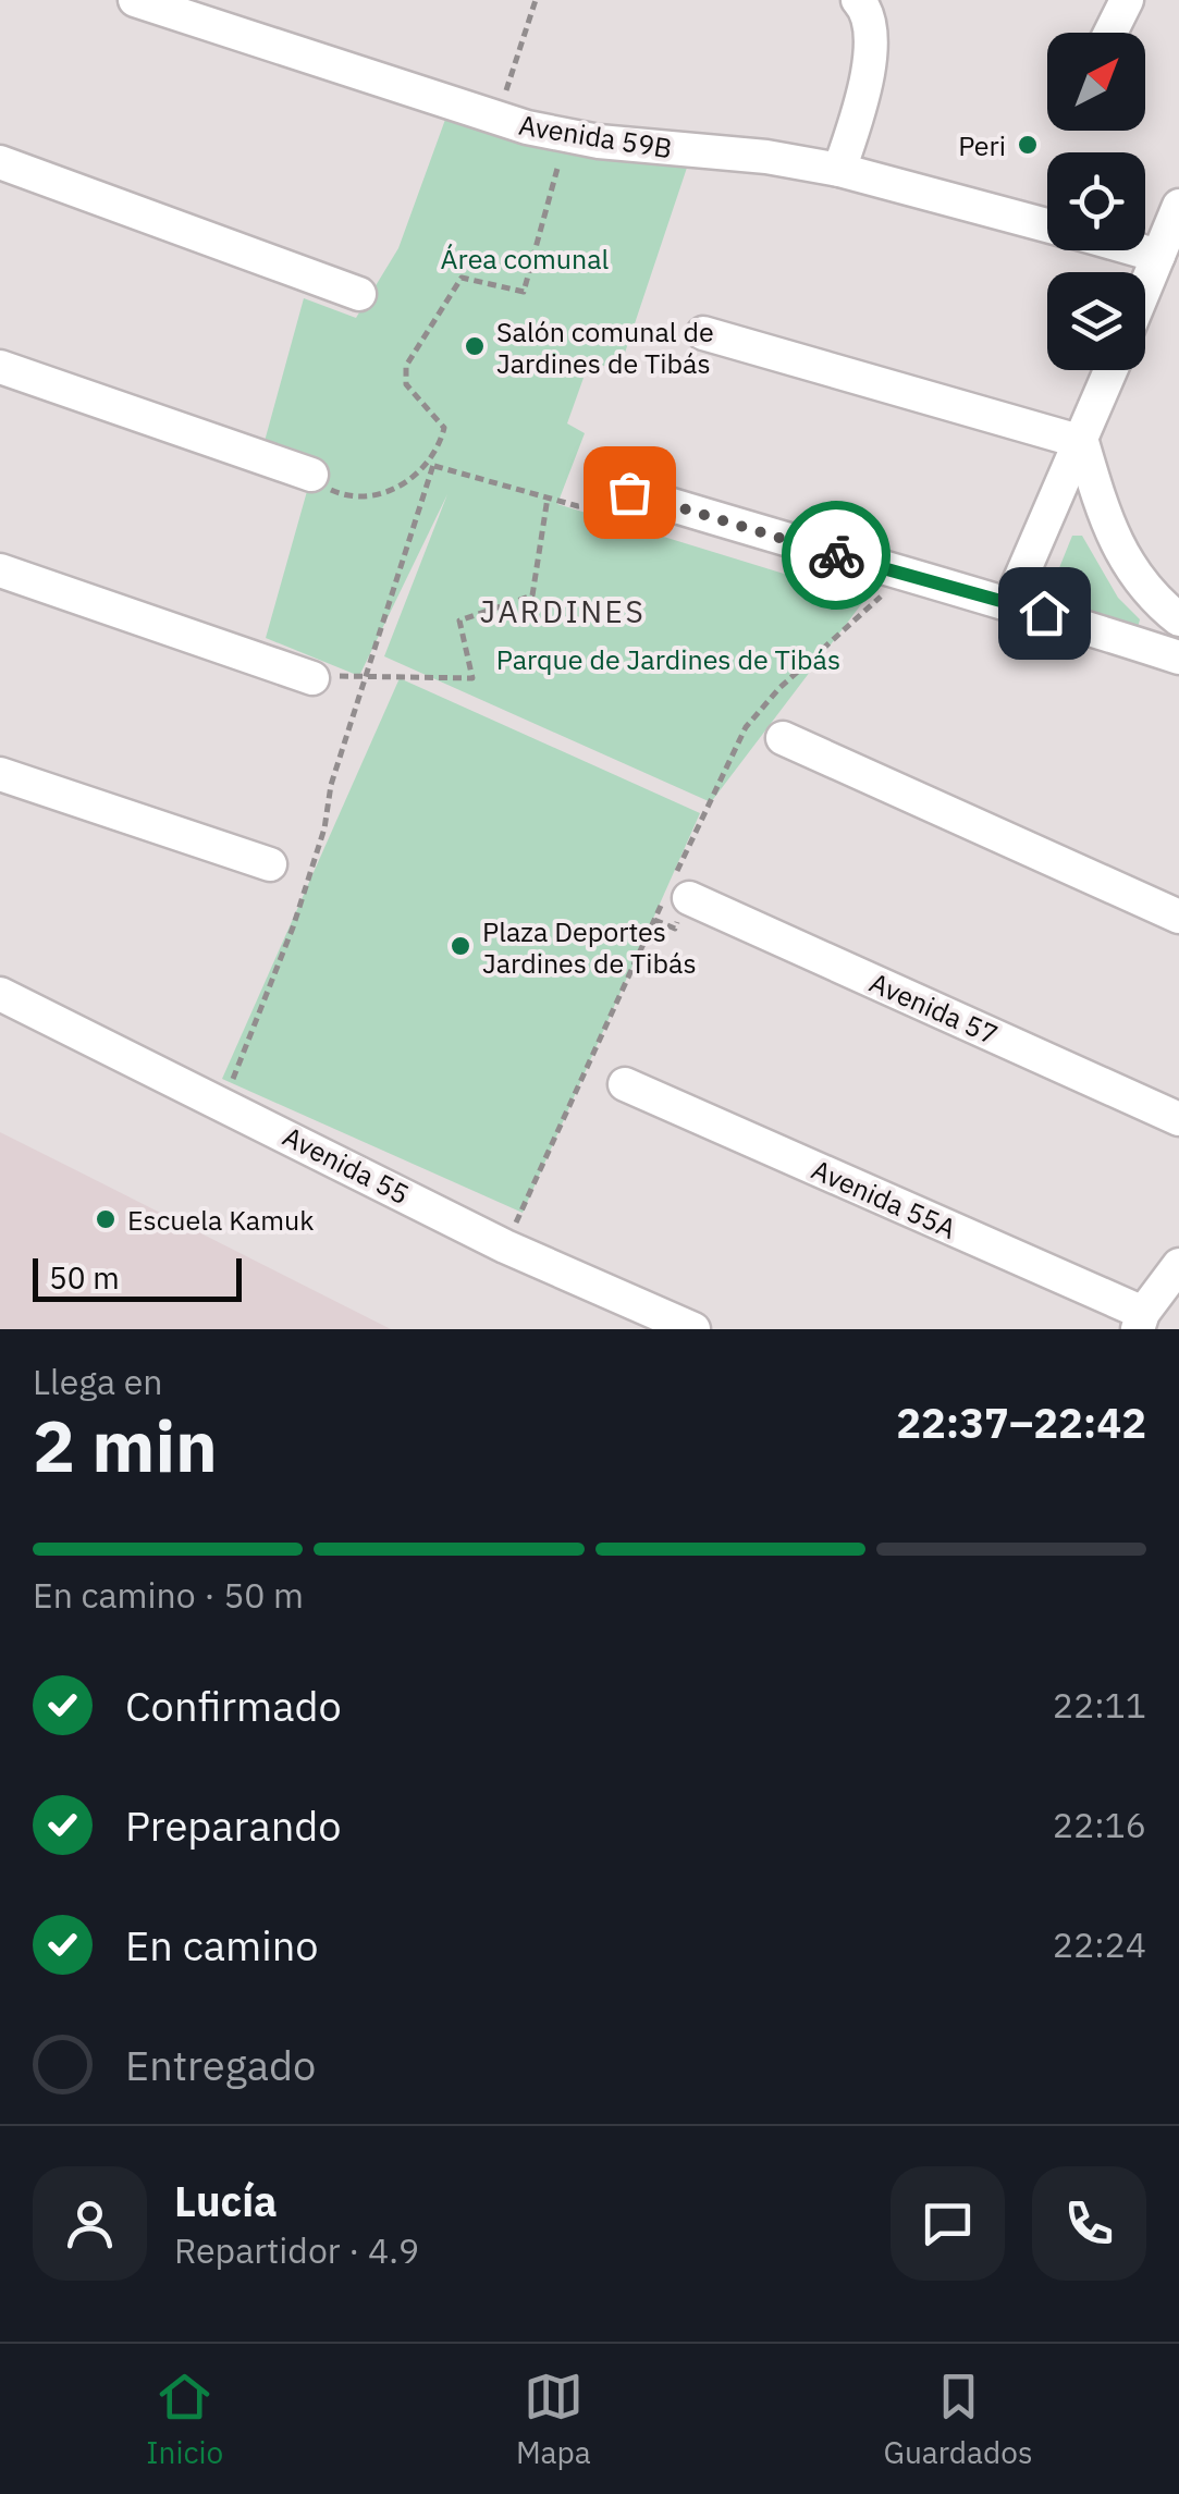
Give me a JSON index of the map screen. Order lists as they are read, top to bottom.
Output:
{
  "streets": {
    "street": [
      "Avenida 59B",
      "Avenida 57",
      "Avenida 55",
      "Avenida 55A"
    ]
  },
  "districts": ["JARDINES"],
  "parks": ["Área comunal", "Parque de Jardines de Tibás"],
  "places": [
    "Peri",
    "Salón comunal de Jardines de Tibás",
    "Plaza Deportes Jardines de Tibás",
    "Escuela Kamuk"
  ],
  "scale_bar": "50 m",
  "north": "top right",
  "page": {
    "scale": "50 m",
    "heading": ["2 min", "Llega en", "22:37–22:42"],
    "panel": ["Lucía", "Repartidor · 4.9"],
    "bar": "En camino · 50 m",
    "list": [
      ["Confirmado", "22:11"],
      ["Preparando", "22:16"],
      ["En camino", "22:24"],
      "Entregado"
    ],
    "tabs": ["Inicio", "Mapa", "Guardados"]
  }
}
